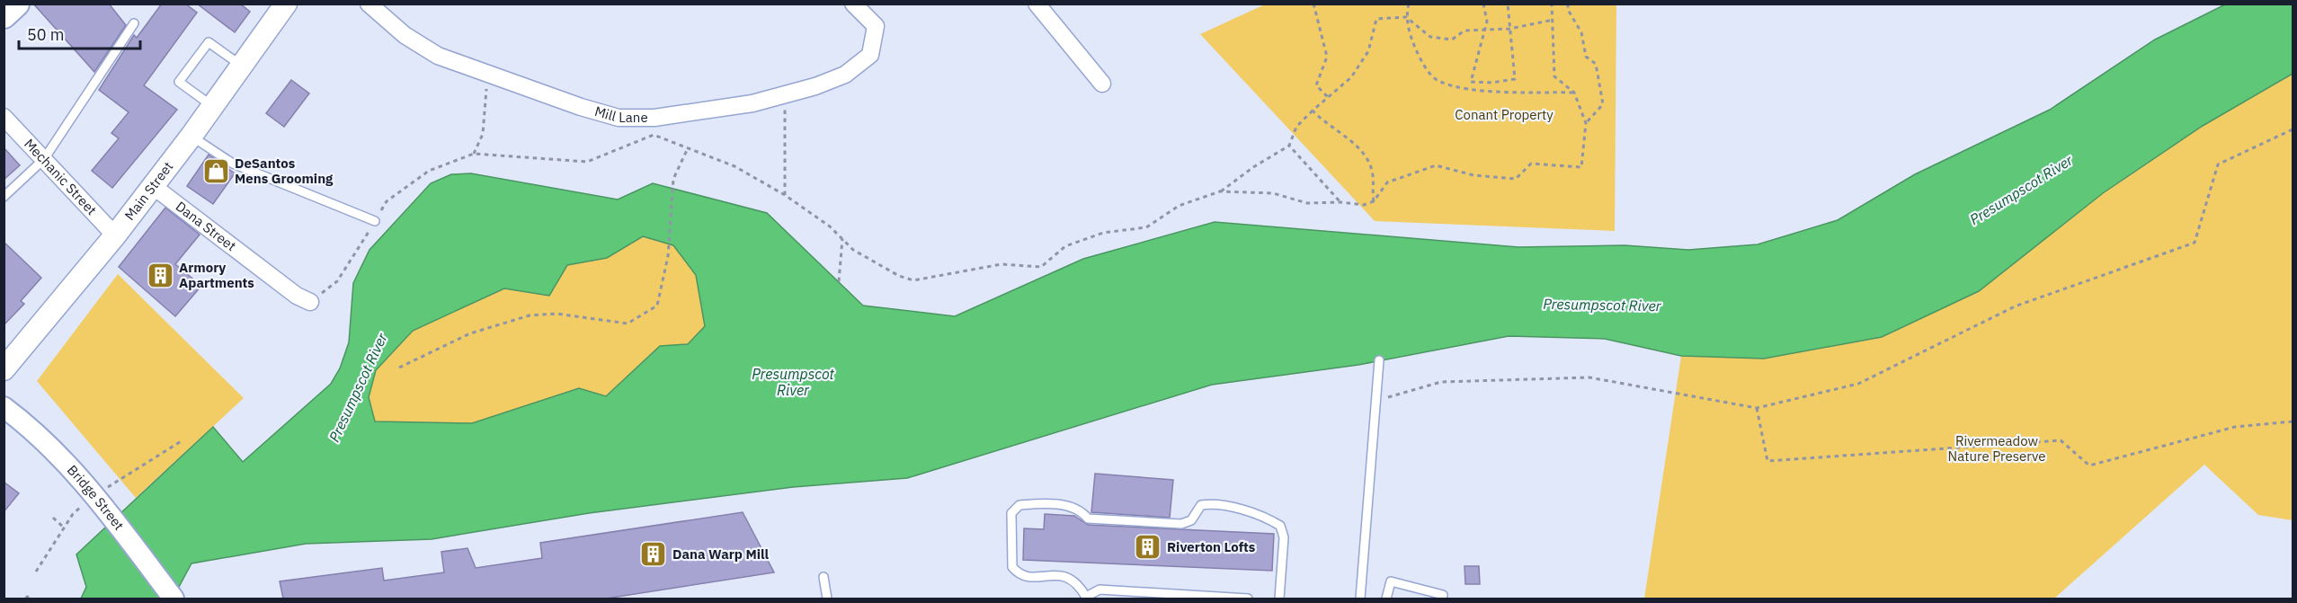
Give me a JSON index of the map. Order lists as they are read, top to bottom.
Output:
{
  "streets": {
    "main road": ["Main Street"],
    "street": [
      "Mill Lane",
      "Mechanic Street",
      "Dana Street",
      "Bridge Street"
    ]
  },
  "crossings": [
    ["Mechanic Street", "Main Street"],
    ["Main Street", "Dana Street"]
  ],
  "water": ["Presumpscot River"],
  "parks": ["Conant Property", "Rivermeadow Nature Preserve"],
  "places": {
    "shop": ["DeSantos Mens Grooming"],
    "building": ["Armory Apartments", "Riverton Lofts", "Dana Warp Mill"]
  },
  "scale_bar": "50 m"
}
